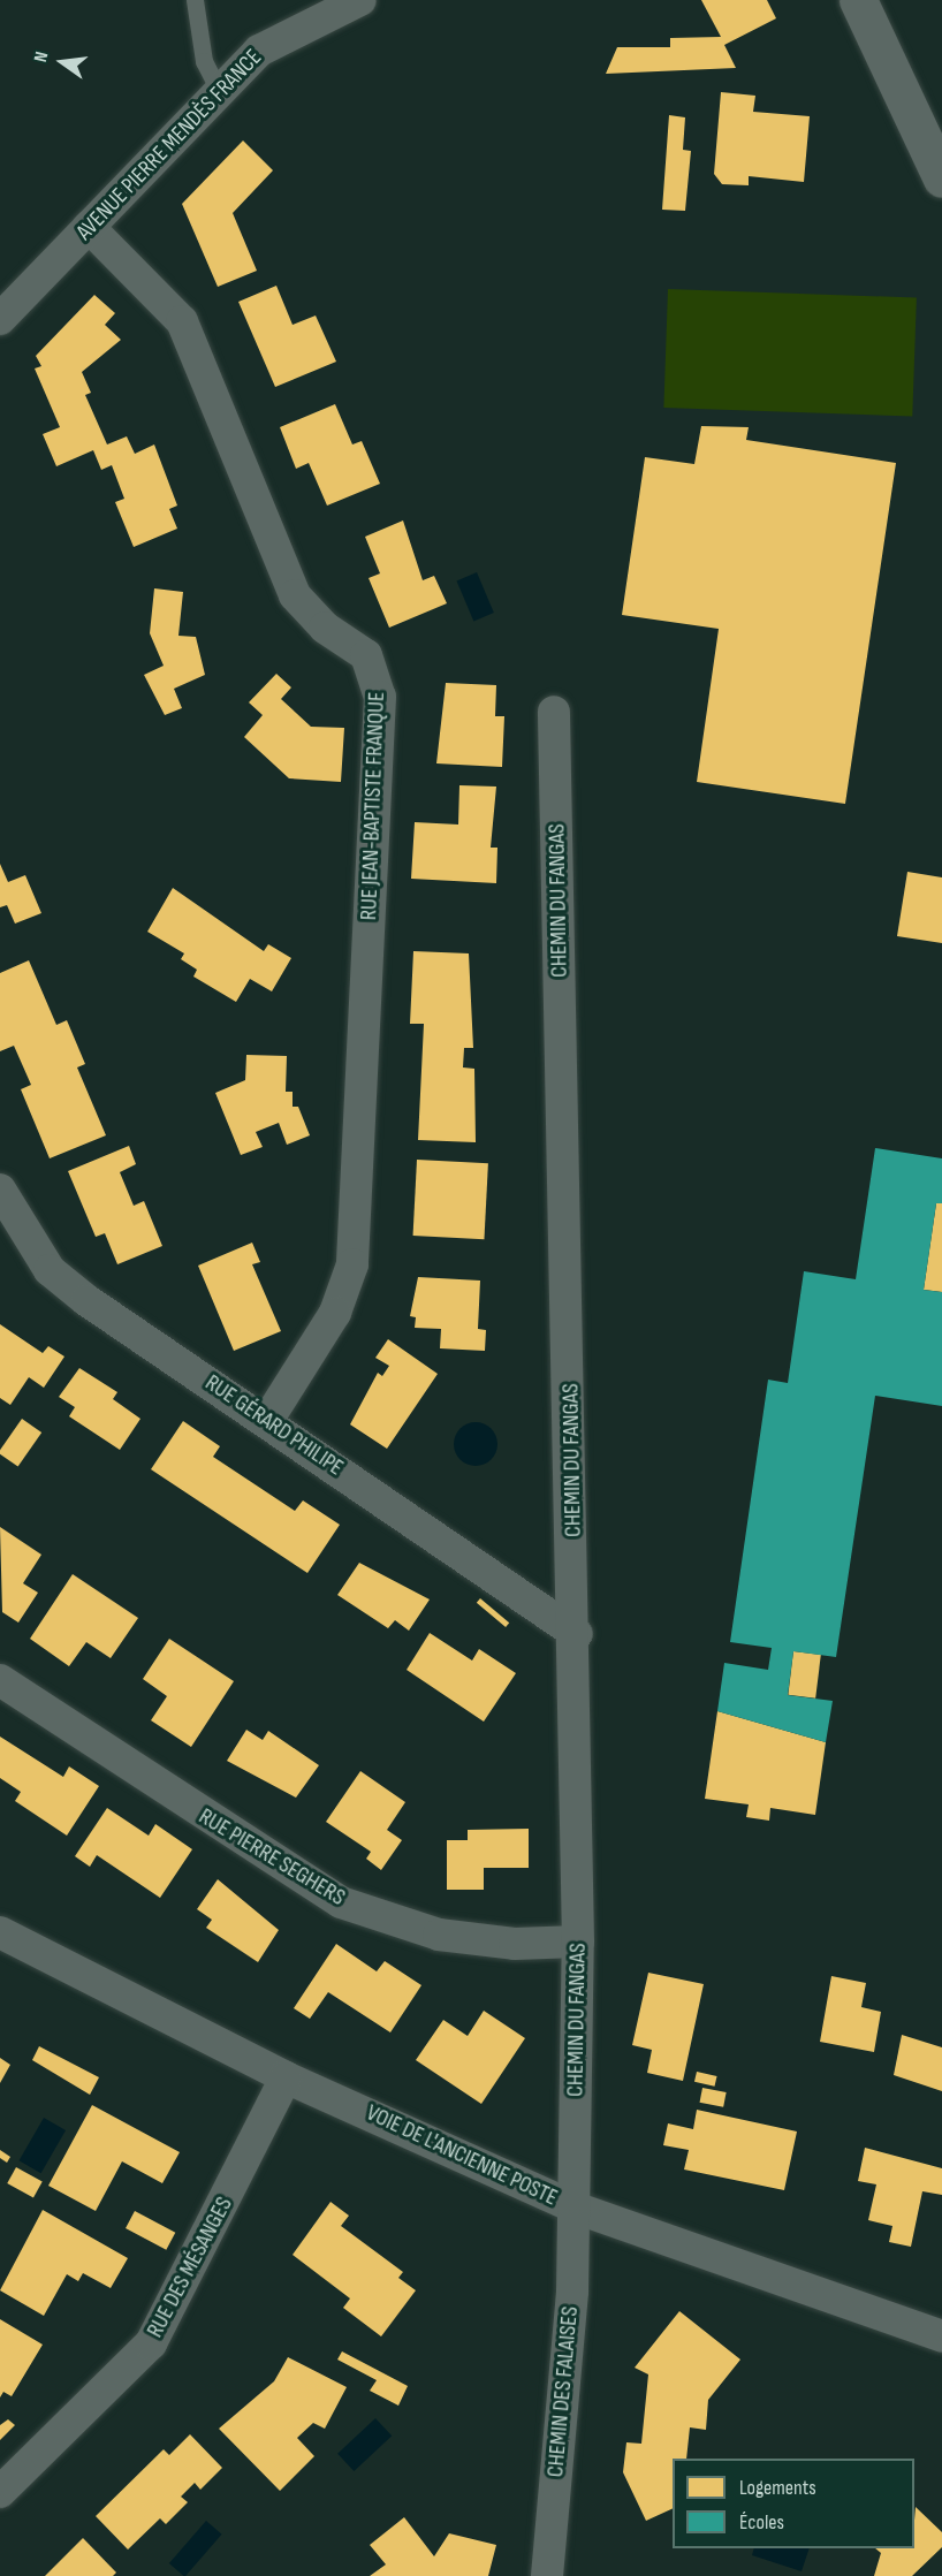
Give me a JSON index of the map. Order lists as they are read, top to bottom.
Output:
{
  "streets": {
    "street": [
      "AVENUE PIERRE MENDÈS FRANCE",
      "RUE JEAN-BAPTISTE FRANQUE",
      "CHEMIN DU FANGAS",
      "RUE GÉRARD PHILIPE",
      "RUE PIERRE SEGHERS",
      "VOIE DE L'ANCIENNE POSTE",
      "RUE DES MÉSANGES",
      "CHEMIN DES FALAISES"
    ]
  },
  "crossings": [
    ["AVENUE PIERRE MENDÈS FRANCE", "RUE JEAN-BAPTISTE FRANQUE"],
    ["RUE JEAN-BAPTISTE FRANQUE", "RUE GÉRARD PHILIPE"],
    ["CHEMIN DU FANGAS", "RUE GÉRARD PHILIPE"],
    ["CHEMIN DU FANGAS", "RUE PIERRE SEGHERS"],
    ["CHEMIN DU FANGAS", "VOIE DE L'ANCIENNE POSTE"],
    ["CHEMIN DU FANGAS", "CHEMIN DES FALAISES"],
    ["VOIE DE L'ANCIENNE POSTE", "RUE DES MÉSANGES"],
    ["VOIE DE L'ANCIENNE POSTE", "CHEMIN DES FALAISES"]
  ],
  "legend": ["Logements", "Écoles"],
  "north": "left"
}
